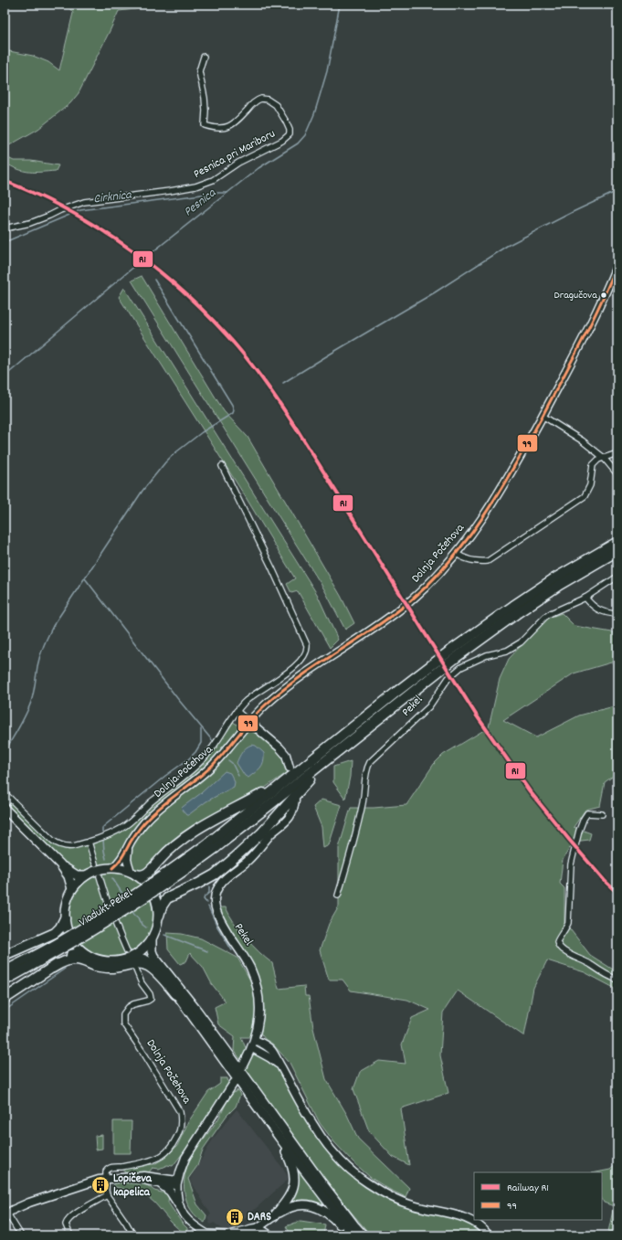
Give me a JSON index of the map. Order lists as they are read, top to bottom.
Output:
{
  "streets": {
    "highway": ["Viadukt Pekel"],
    "main road": ["Dolnja Počehova", "Pekel"],
    "street": ["Pesnica pri Mariboru"]
  },
  "water": ["Cirknica", "Pesnica"],
  "places": {
    "other": ["Dragučova"],
    "building": ["Lopičeva kapelica", "DARS"]
  },
  "lines": ["rail line R1", "transit line 99"],
  "legend": ["Railway R1", "99"]
}
